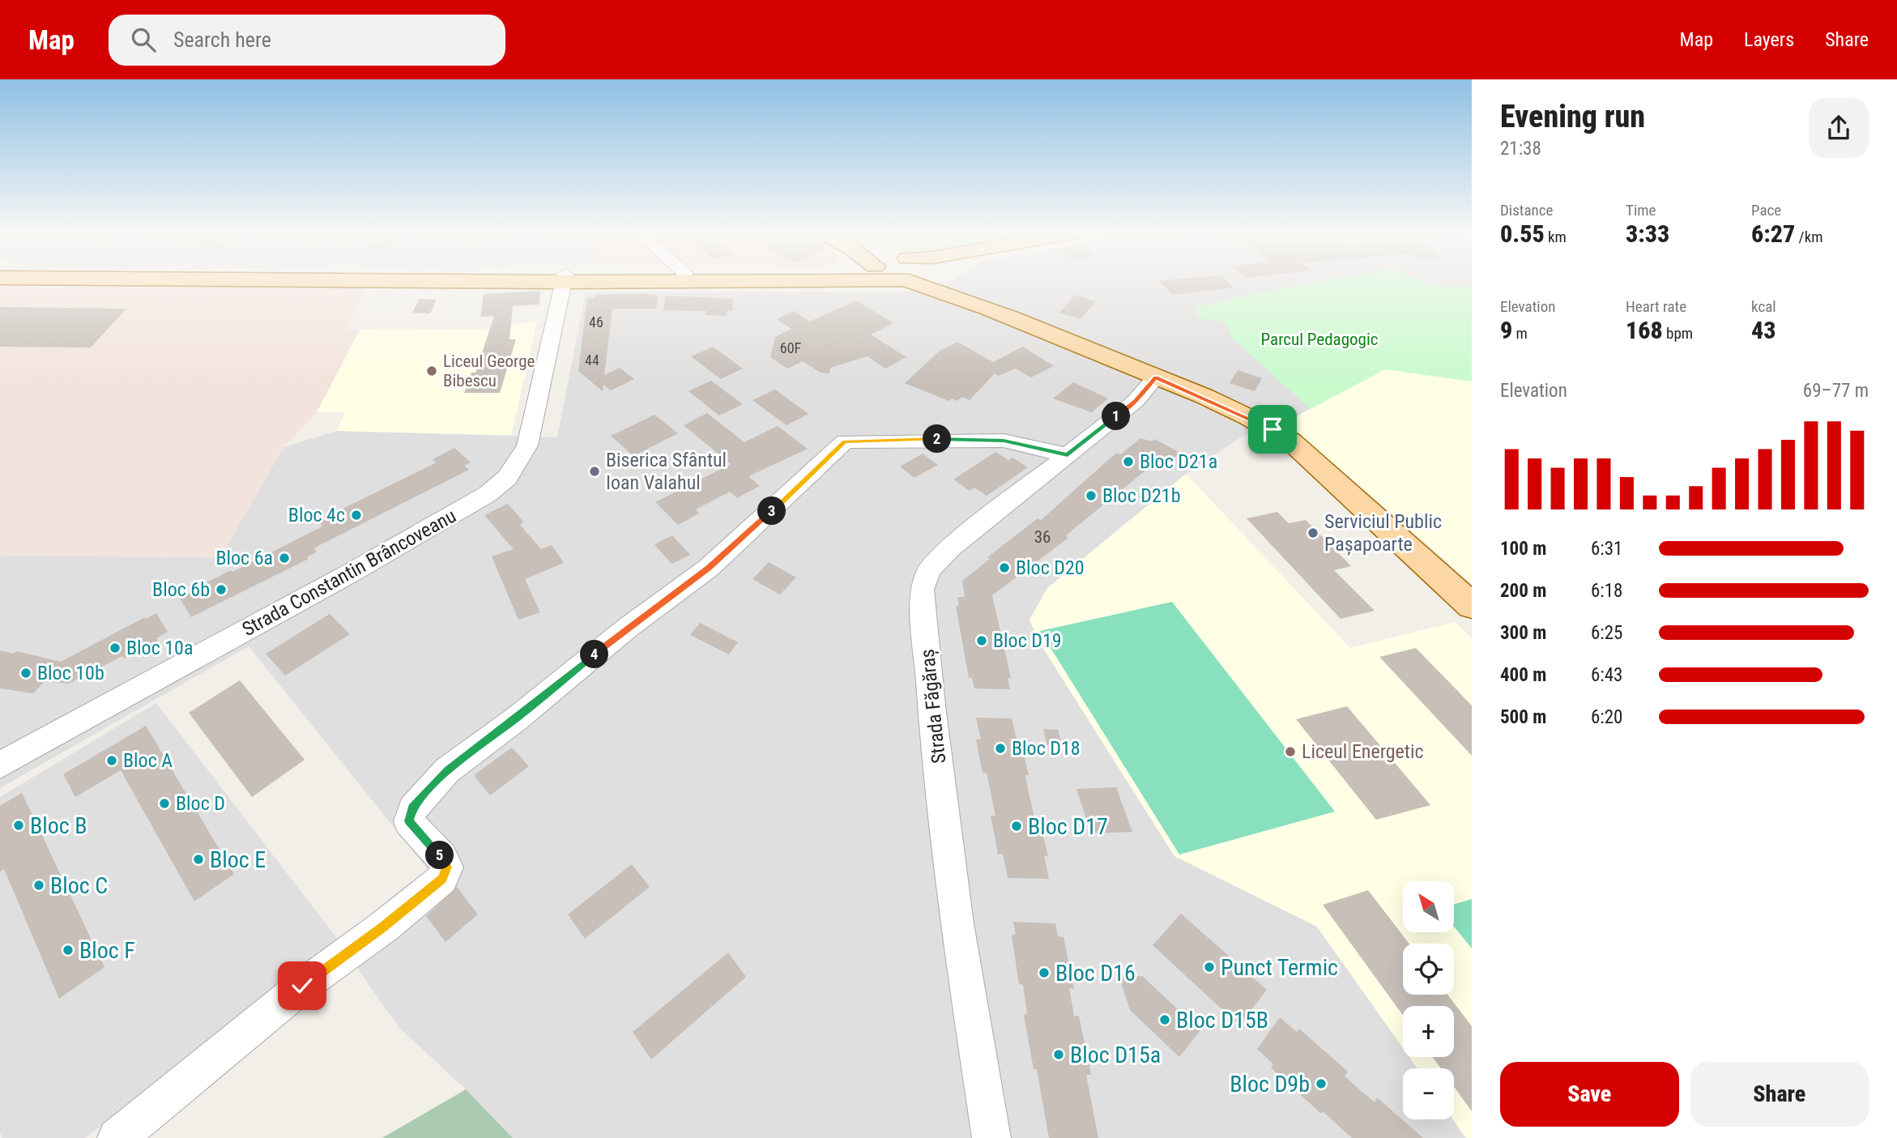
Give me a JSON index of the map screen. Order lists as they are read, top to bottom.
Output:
{
  "streets": {
    "street": ["Strada Constantin Brâncoveanu", "Strada Făgăraș"]
  },
  "parks": ["Parcul Pedagogic"],
  "places": [
    "Liceul George Bibescu",
    "Bloc D21a",
    "Biserica Sfântul Ioan Valahul",
    "Bloc D21b",
    "Bloc 4c",
    "Serviciul Public Pașapoarte",
    "Bloc 6a",
    "Bloc D20",
    "Bloc 6b",
    "Bloc D19",
    "Bloc 10a",
    "Bloc 10b",
    "Bloc D18",
    "Liceul Energetic",
    "Bloc A",
    "Bloc D",
    "Bloc B",
    "Bloc D17",
    "Bloc E",
    "Bloc C",
    "Bloc F",
    "Punct Termic",
    "Bloc D16",
    "Bloc D15B",
    "Bloc D15a",
    "Bloc D9b"
  ],
  "house_numbers": [
    "46",
    "60F",
    "44",
    "36"
  ],
  "north": "top left",
  "page": {
    "header": "Map",
    "search": "Search here",
    "nav": ["Map", "Layers", "Share"],
    "heading": ["Evening run", "21:38"],
    "stats": [
      ["Distance", "0.55 km"],
      ["Time", "3:33"],
      ["Pace", "6:27 /km"],
      ["Elevation", "9 m"],
      ["Heart rate", "168 bpm"],
      ["kcal", "43"]
    ],
    "chart": ["Elevation", "69–77 m"],
    "pins": [
      "1",
      "2",
      "3",
      "4",
      "5"
    ],
    "list": [
      {
        "name": "100 m",
        "note": "6:31"
      },
      {
        "name": "200 m",
        "note": "6:18"
      },
      {
        "name": "300 m",
        "note": "6:25"
      },
      {
        "name": "400 m",
        "note": "6:43"
      },
      {
        "name": "500 m",
        "note": "6:20"
      }
    ],
    "map_buttons": ["+", "−"],
    "buttons": ["Save", "Share"]
  }
}
